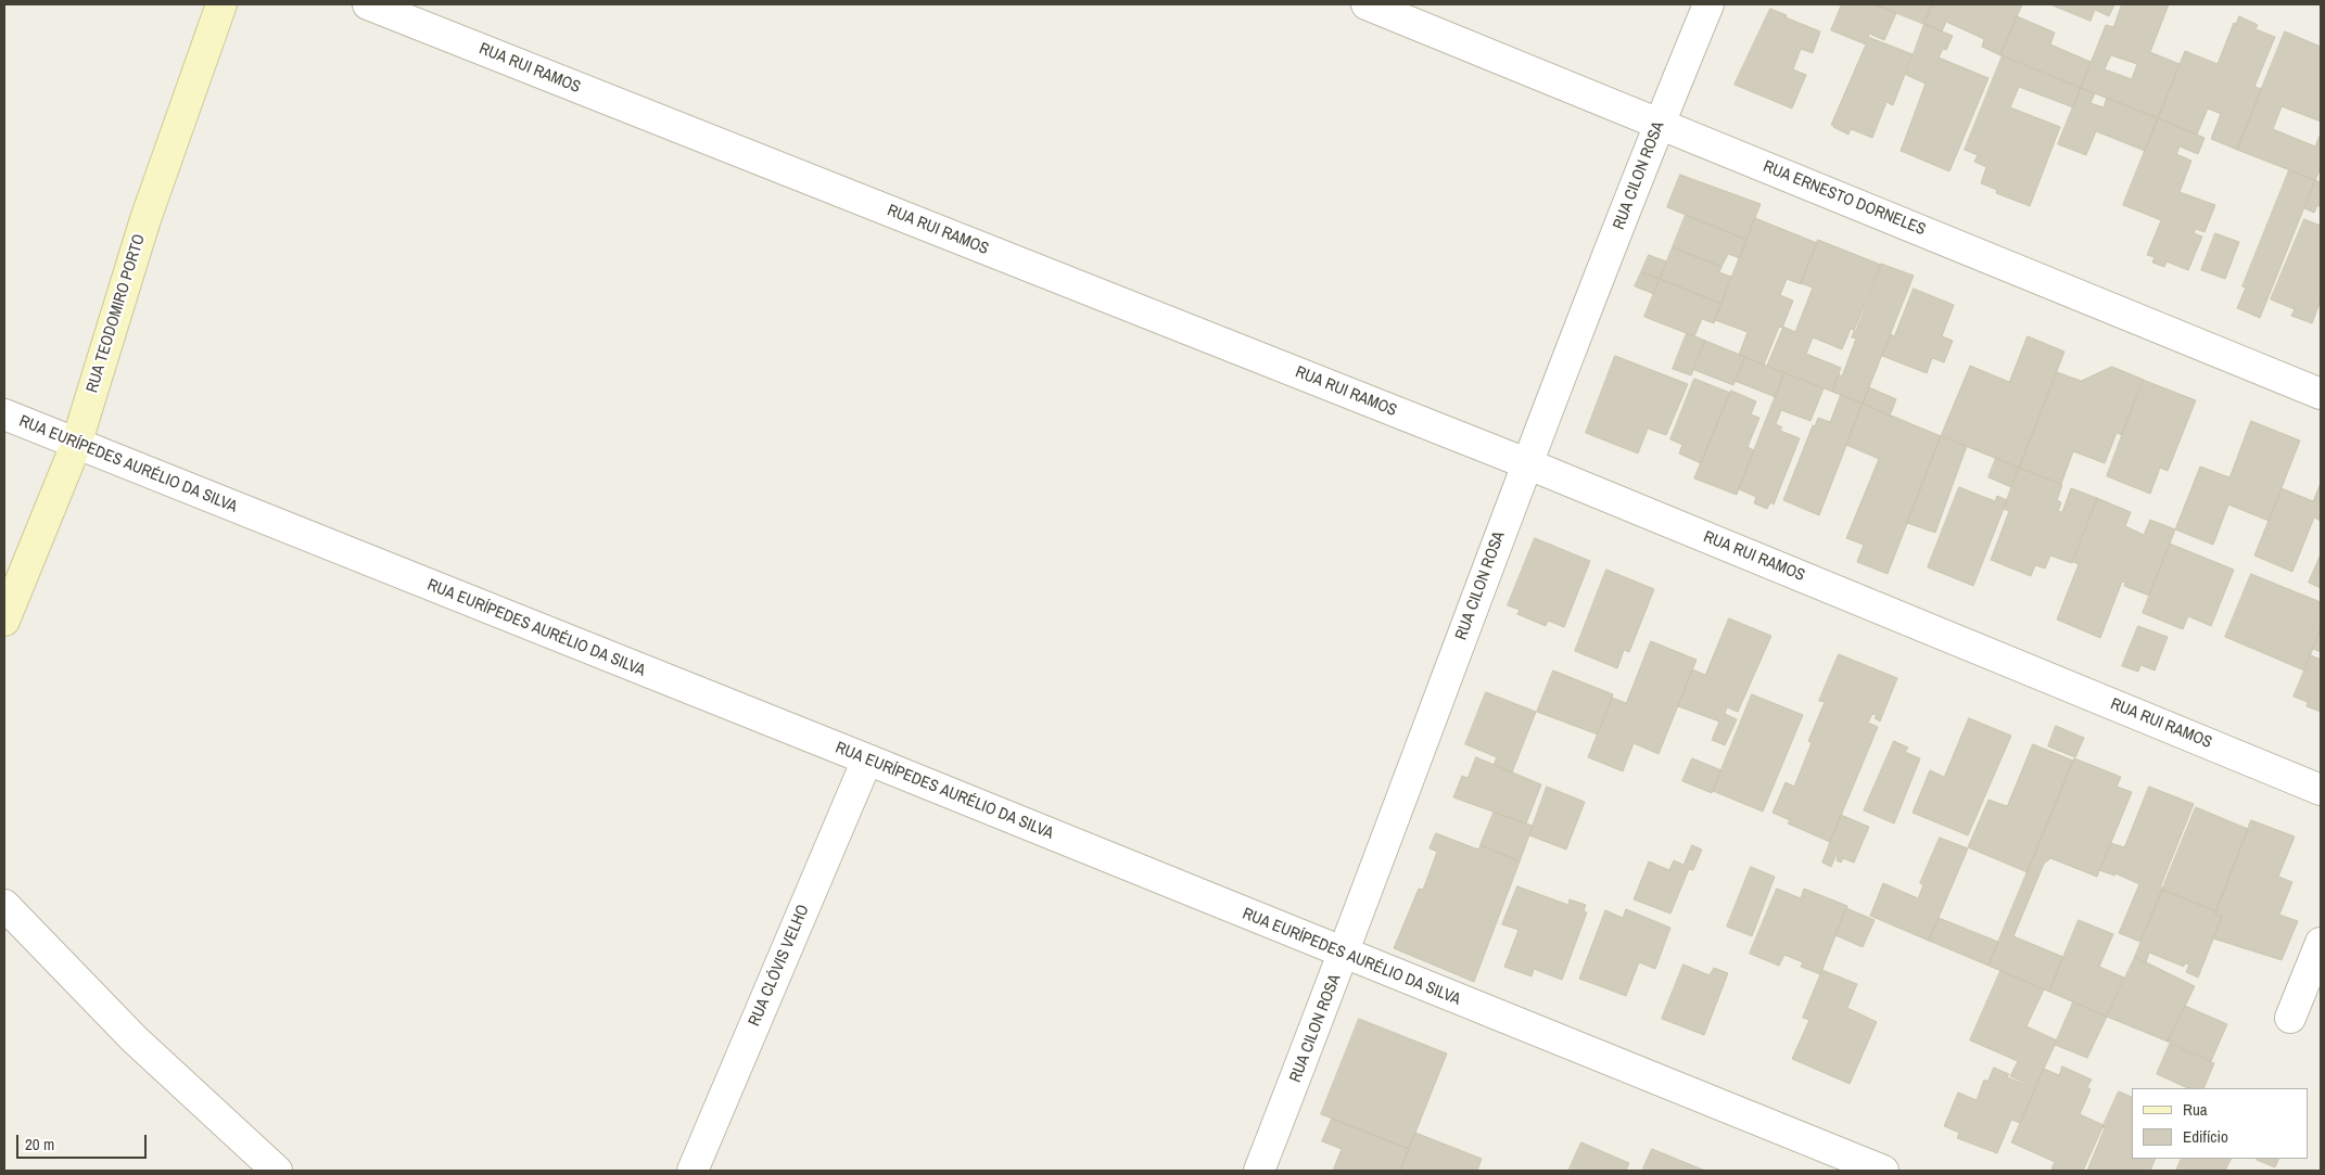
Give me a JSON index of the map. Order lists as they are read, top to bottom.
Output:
{
  "streets": {
    "main road": ["RUA TEODOMIRO PORTO"],
    "street": [
      "RUA RUI RAMOS",
      "RUA CILON ROSA",
      "RUA ERNESTO DORNELES",
      "RUA EURÍPEDES AURÉLIO DA SILVA",
      "RUA CLÓVIS VELHO"
    ]
  },
  "crossings": [
    ["RUA RUI RAMOS", "RUA CILON ROSA"],
    ["RUA CILON ROSA", "RUA ERNESTO DORNELES"],
    ["RUA CILON ROSA", "RUA EURÍPEDES AURÉLIO DA SILVA"],
    ["RUA TEODOMIRO PORTO", "RUA EURÍPEDES AURÉLIO DA SILVA"],
    ["RUA EURÍPEDES AURÉLIO DA SILVA", "RUA CLÓVIS VELHO"]
  ],
  "legend": ["Rua", "Edifício"],
  "scale_bar": "20 m"
}
